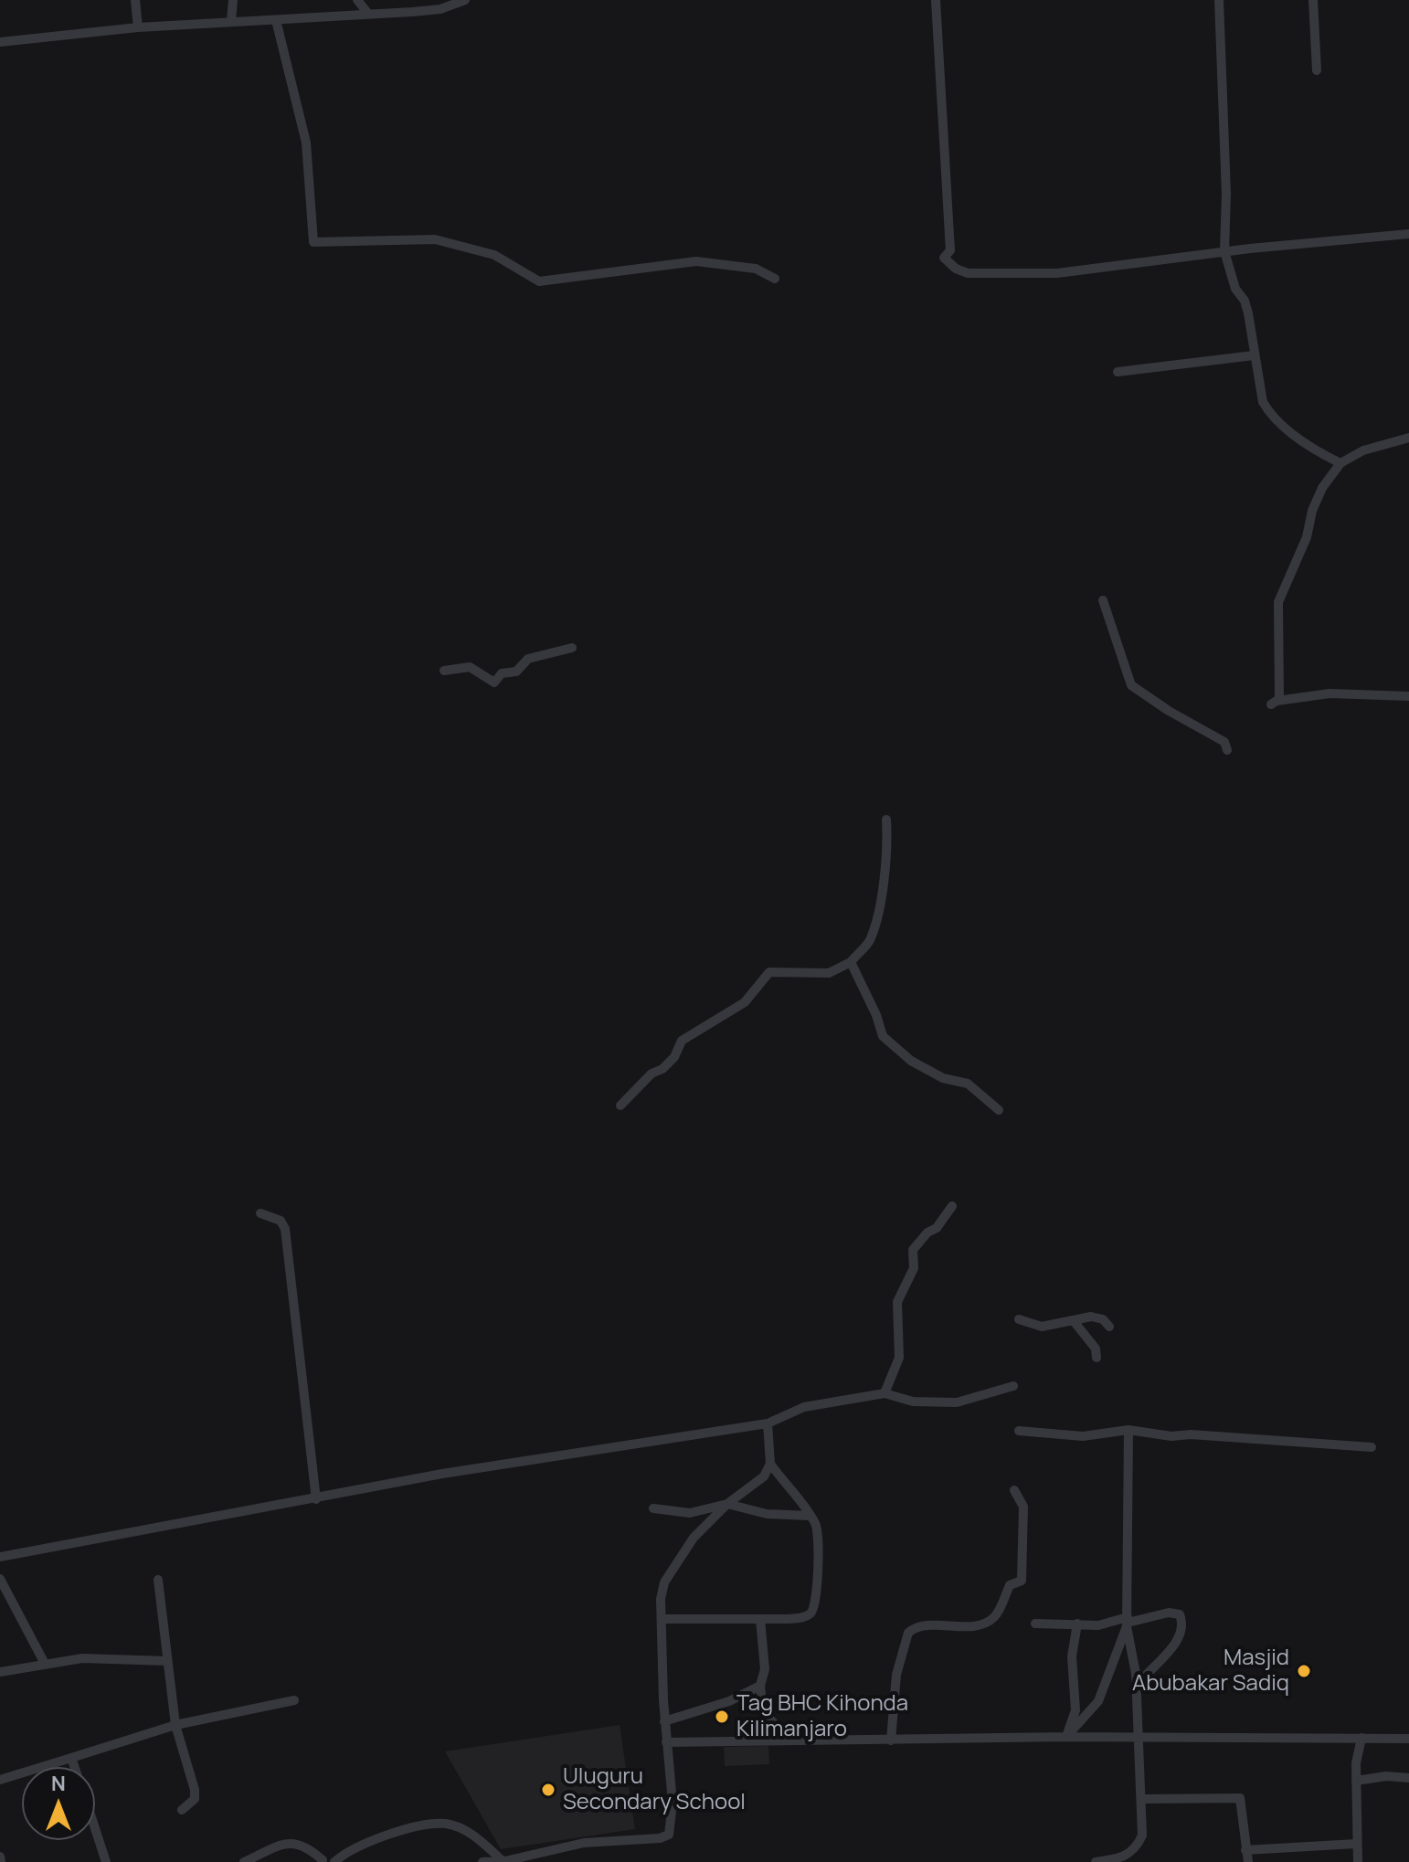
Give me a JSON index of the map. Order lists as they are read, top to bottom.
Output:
{
  "places": ["Masjid Abubakar Sadiq", "Tag BHC Kihonda Kilimanjaro", "Uluguru Secondary School"],
  "north": "top"
}
